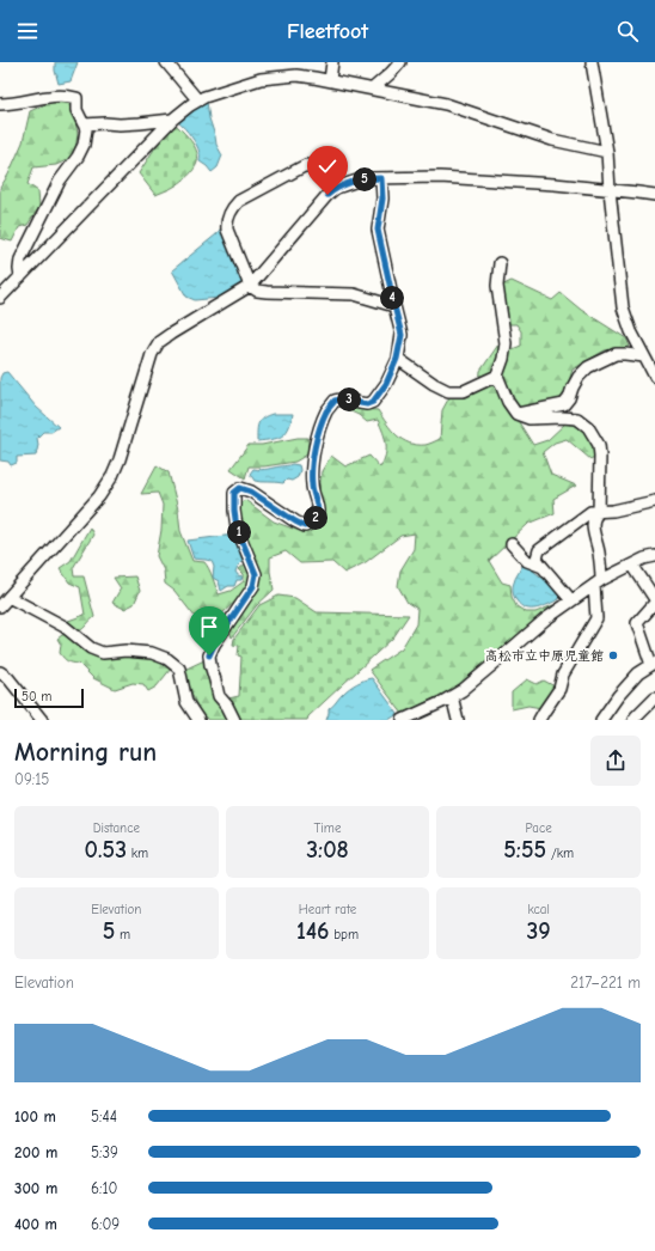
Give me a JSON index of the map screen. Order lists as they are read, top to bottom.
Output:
{
  "places": ["高松市立中原児童館"],
  "scale_bar": "50 m",
  "page": {
    "header": "Fleetfoot",
    "pins": [
      "5",
      "4",
      "3",
      "2",
      "1"
    ],
    "scale": "50 m",
    "heading": ["Morning run", "09:15"],
    "stats": [
      ["Distance", "0.53 km"],
      ["Time", "3:08"],
      ["Pace", "5:55 /km"],
      ["Elevation", "5 m"],
      ["Heart rate", "146 bpm"],
      ["kcal", "39"]
    ],
    "chart": ["Elevation", "217–221 m"],
    "list": [
      {
        "name": "100 m",
        "note": "5:44"
      },
      {
        "name": "200 m",
        "note": "5:39"
      },
      {
        "name": "300 m",
        "note": "6:10"
      },
      {
        "name": "400 m",
        "note": "6:09"
      }
    ]
  }
}
